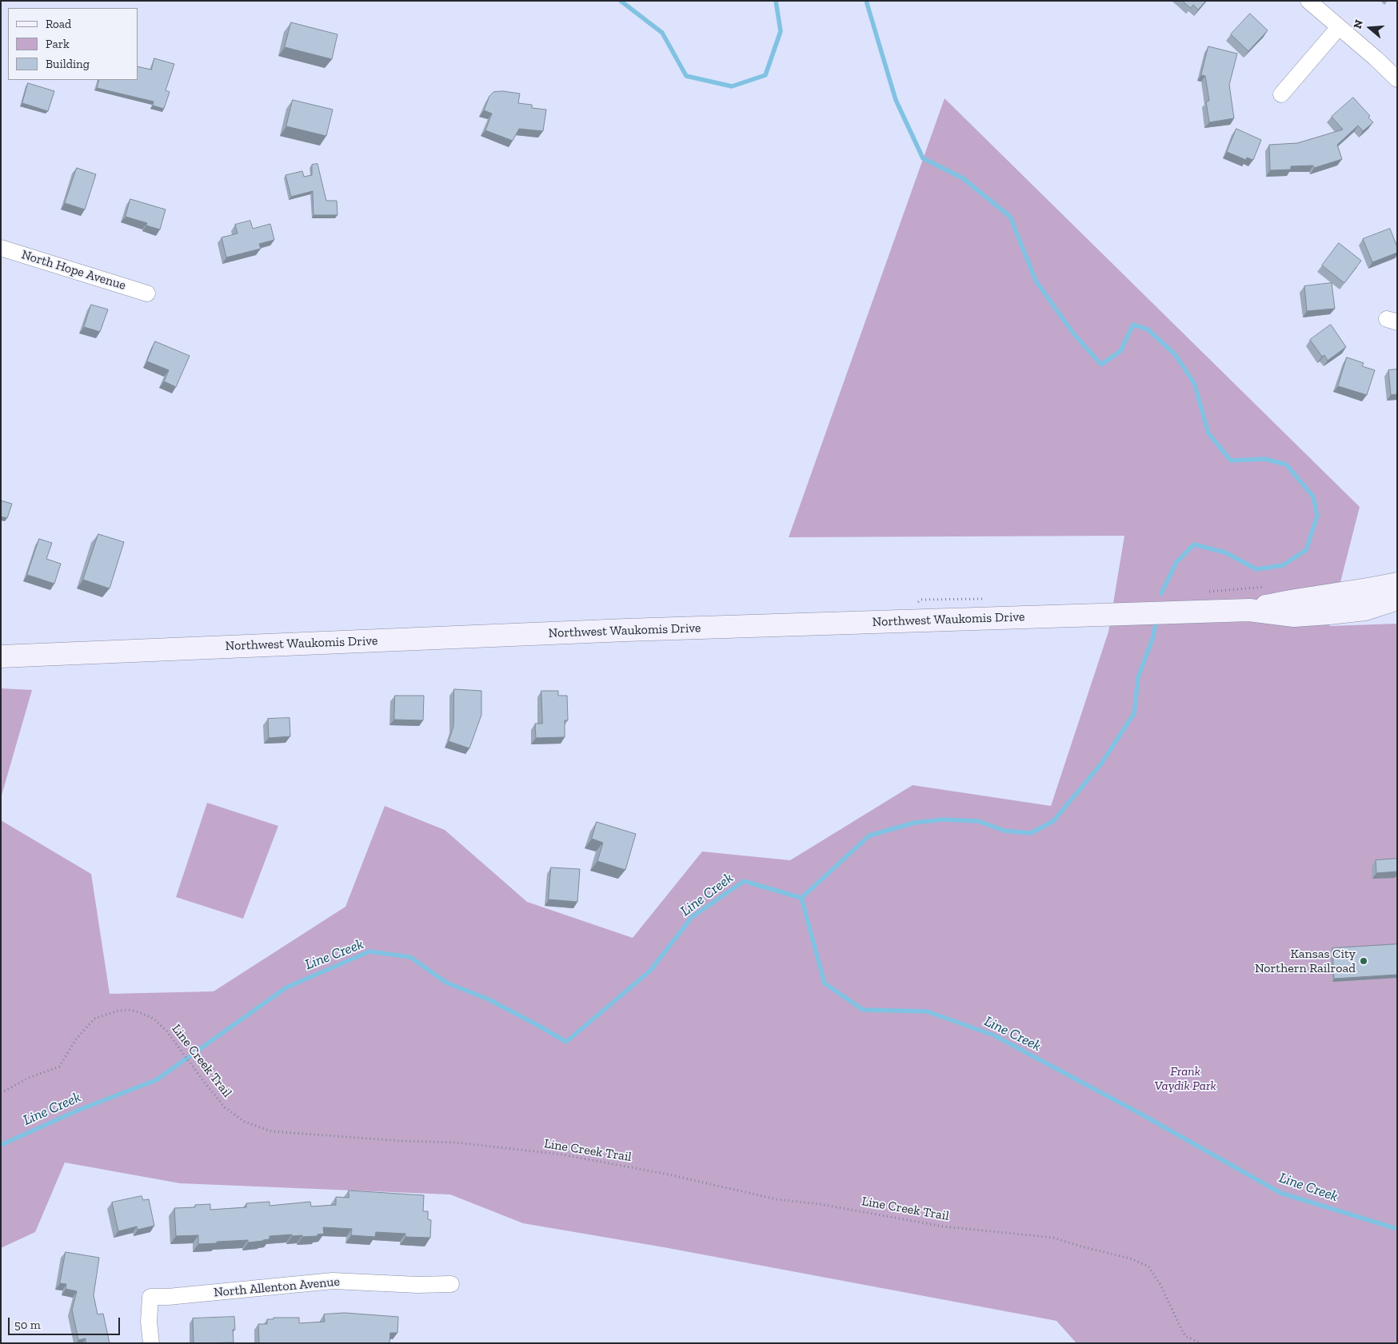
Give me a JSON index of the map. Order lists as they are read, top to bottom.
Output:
{
  "streets": {
    "main road": ["Northwest Waukomis Drive"],
    "street": ["North Hope Avenue", "North Allenton Avenue"],
    "path": ["Line Creek Trail"]
  },
  "water": ["Line Creek"],
  "parks": ["Frank Vaydik Park"],
  "places": ["Kansas City Northern Railroad"],
  "legend": ["Road", "Park", "Building"],
  "scale_bar": "50 m",
  "north": "left"
}
